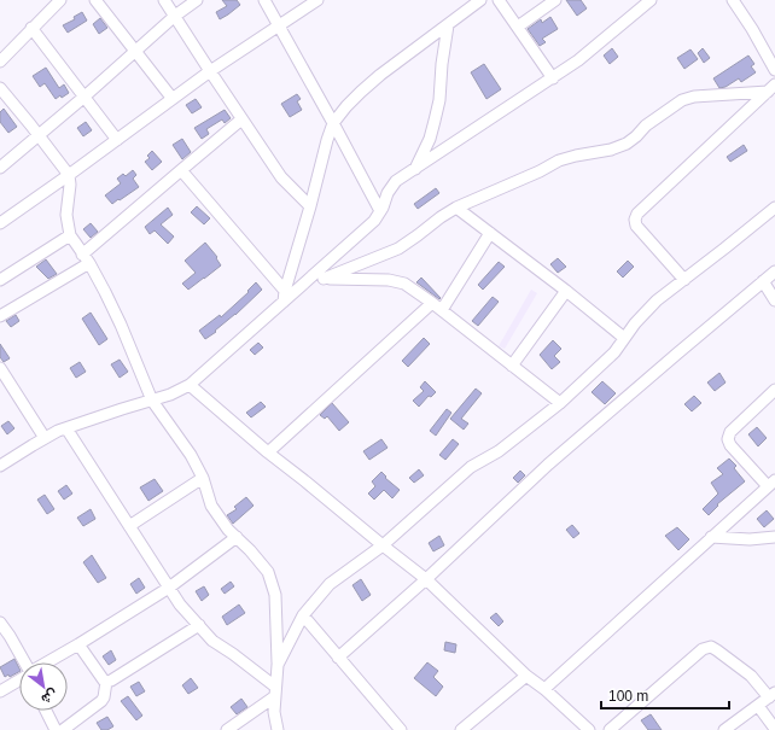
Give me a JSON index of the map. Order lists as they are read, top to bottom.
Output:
{
  "scale_bar": "100 m",
  "north": "bottom right"
}
